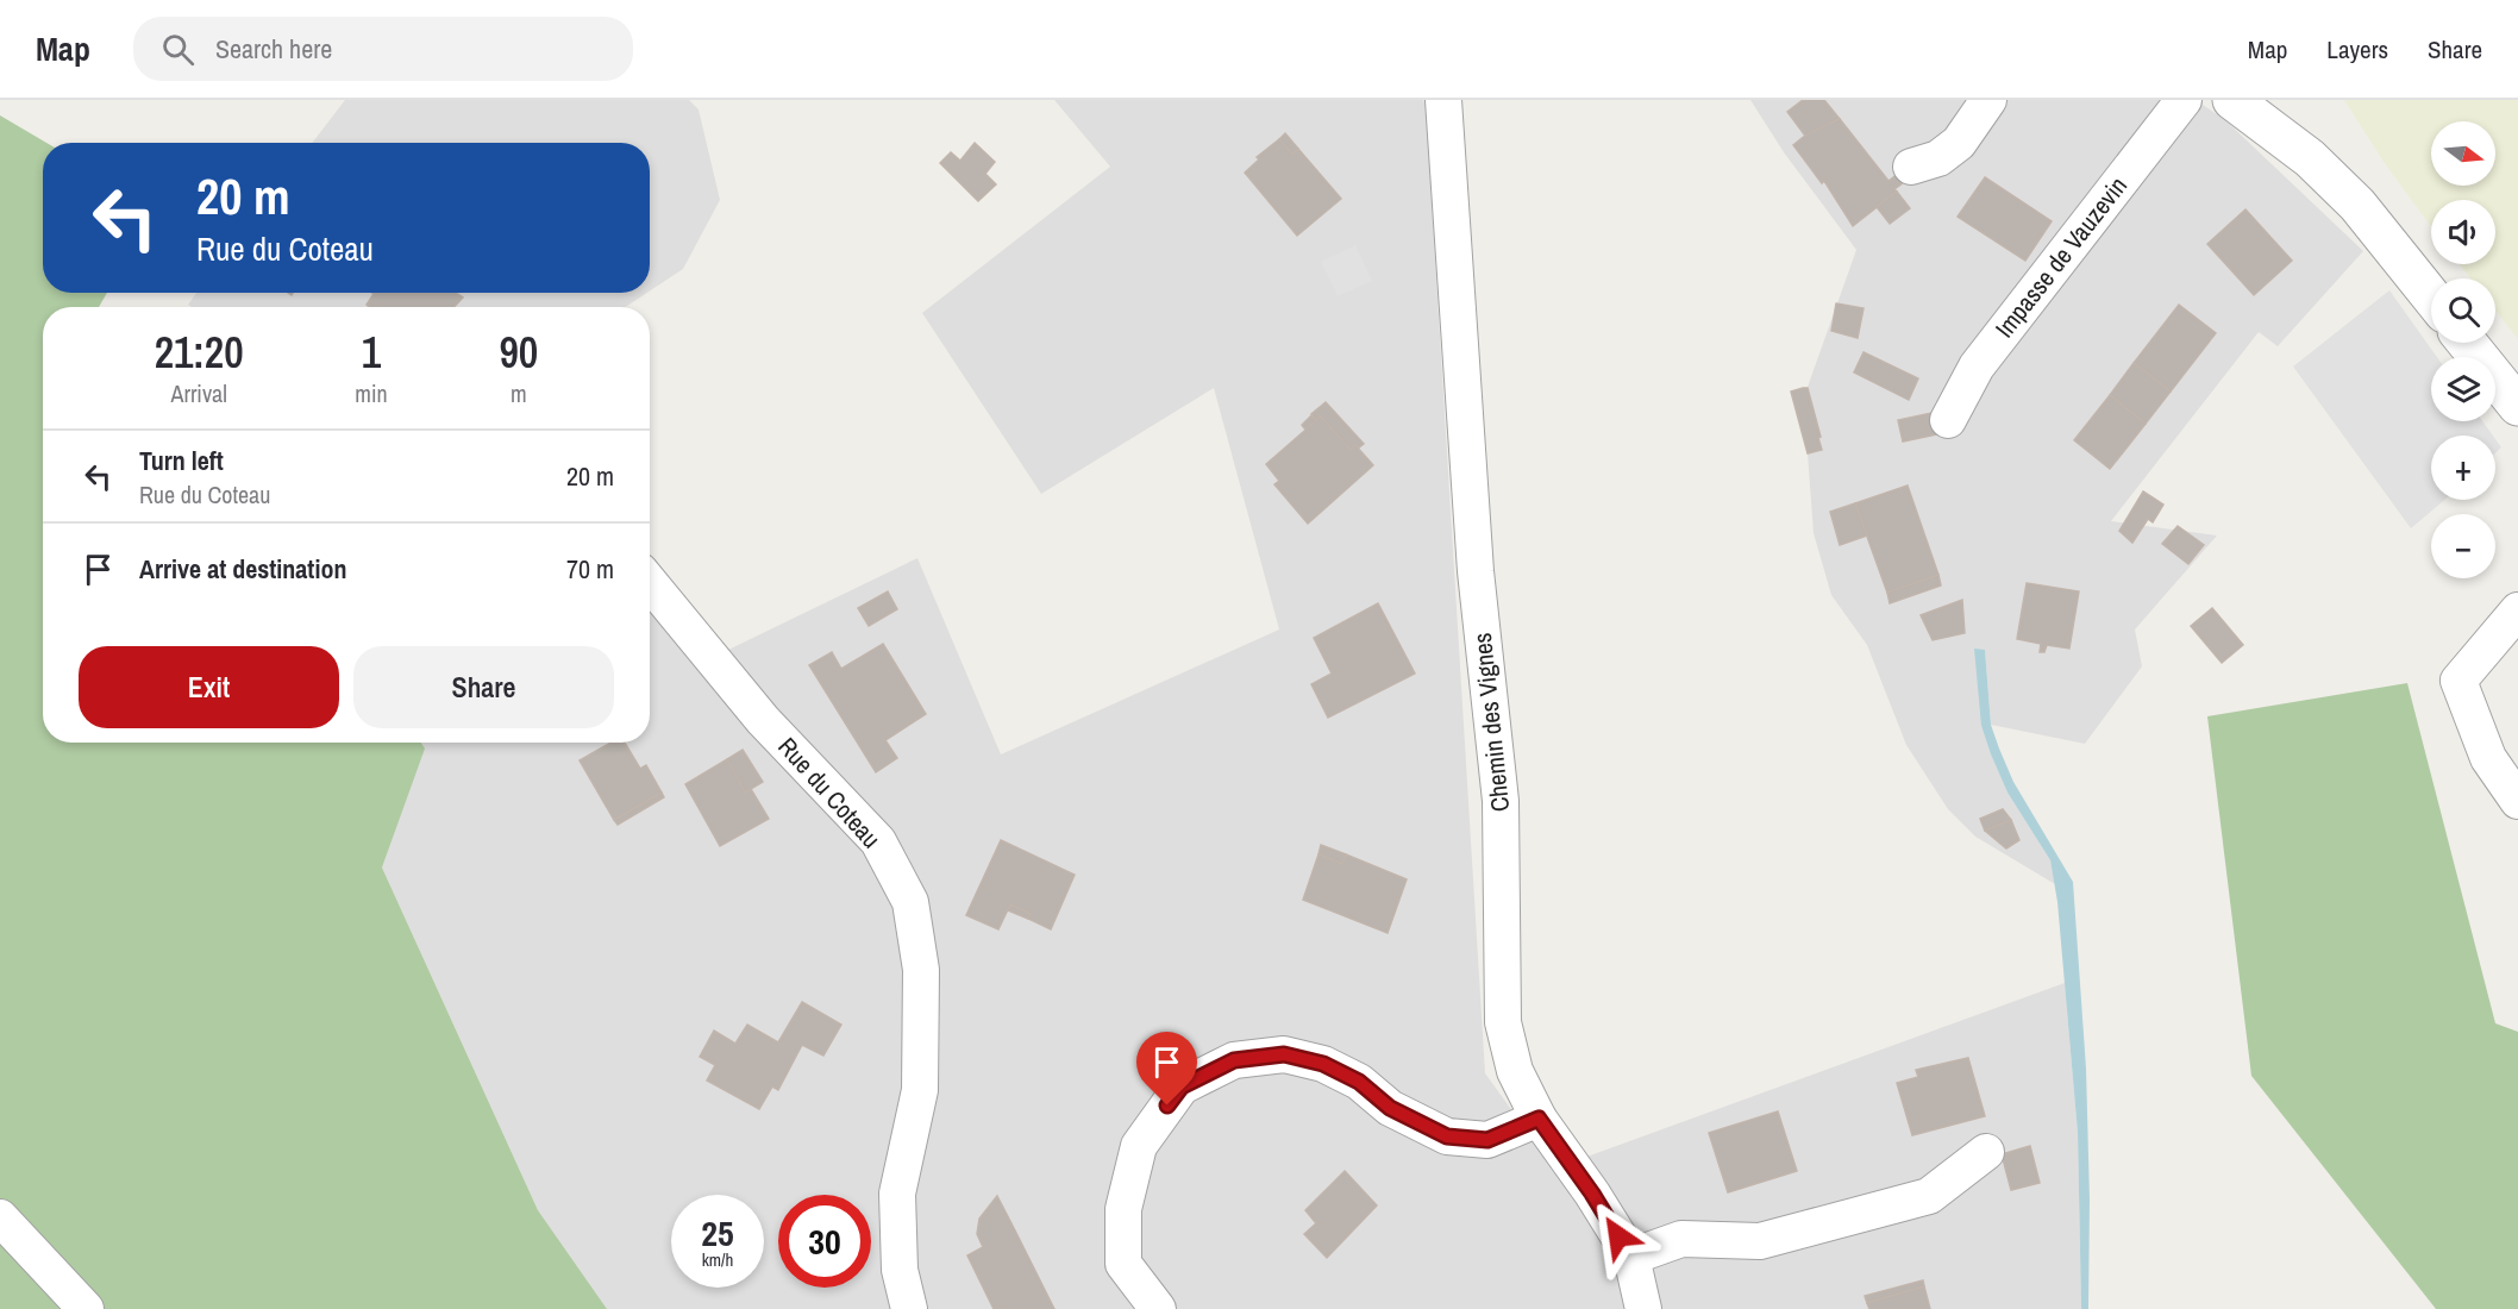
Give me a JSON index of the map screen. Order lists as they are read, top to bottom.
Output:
{
  "streets": {
    "street": ["Impasse de Vauzevin", "Chemin des Vignes", "Rue du Coteau"]
  },
  "north": "right",
  "page": {
    "header": "Map",
    "search": "Search here",
    "nav": ["Map", "Layers", "Share"],
    "map_buttons": ["+", "−"],
    "turn": ["20 m", "Rue du Coteau"],
    "eta": [
      "21:20",
      "Arrival",
      "1",
      "min",
      "90",
      "m"
    ],
    "list": [
      {
        "name": "Turn left",
        "note": "Rue du Coteau",
        "value": "20 m"
      },
      {
        "name": "Arrive at destination",
        "value": "70 m"
      }
    ],
    "buttons": ["Exit", "Share"],
    "speed": "25 km/h",
    "limit": "30"
  }
}
